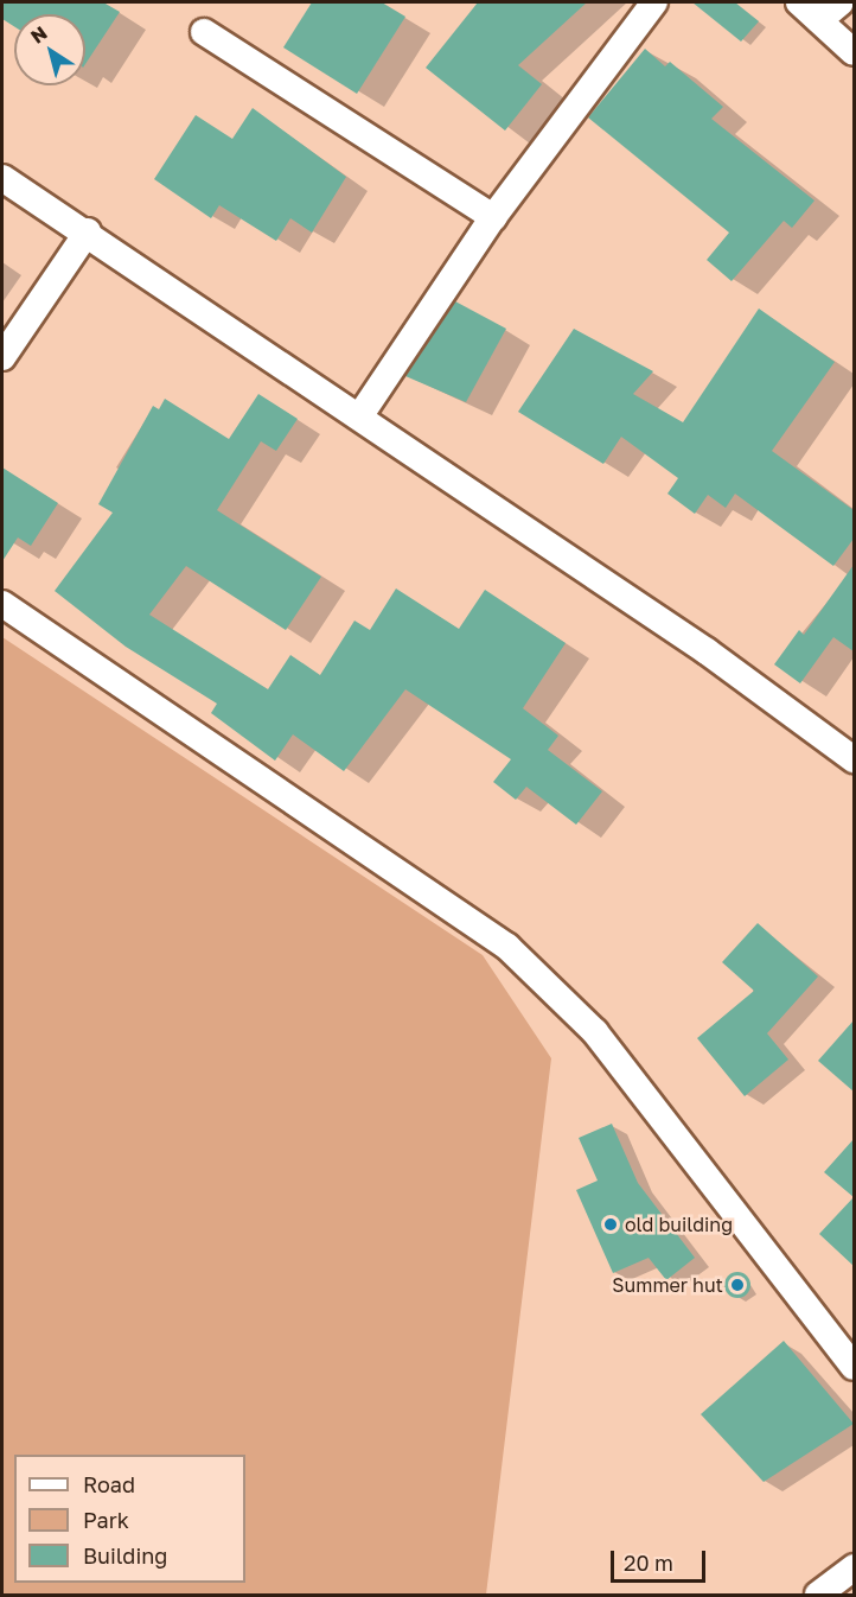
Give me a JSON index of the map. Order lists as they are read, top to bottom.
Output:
{
  "places": ["old building", "Summer hut"],
  "legend": ["Road", "Park", "Building"],
  "scale_bar": "20 m",
  "north": "top left"
}
